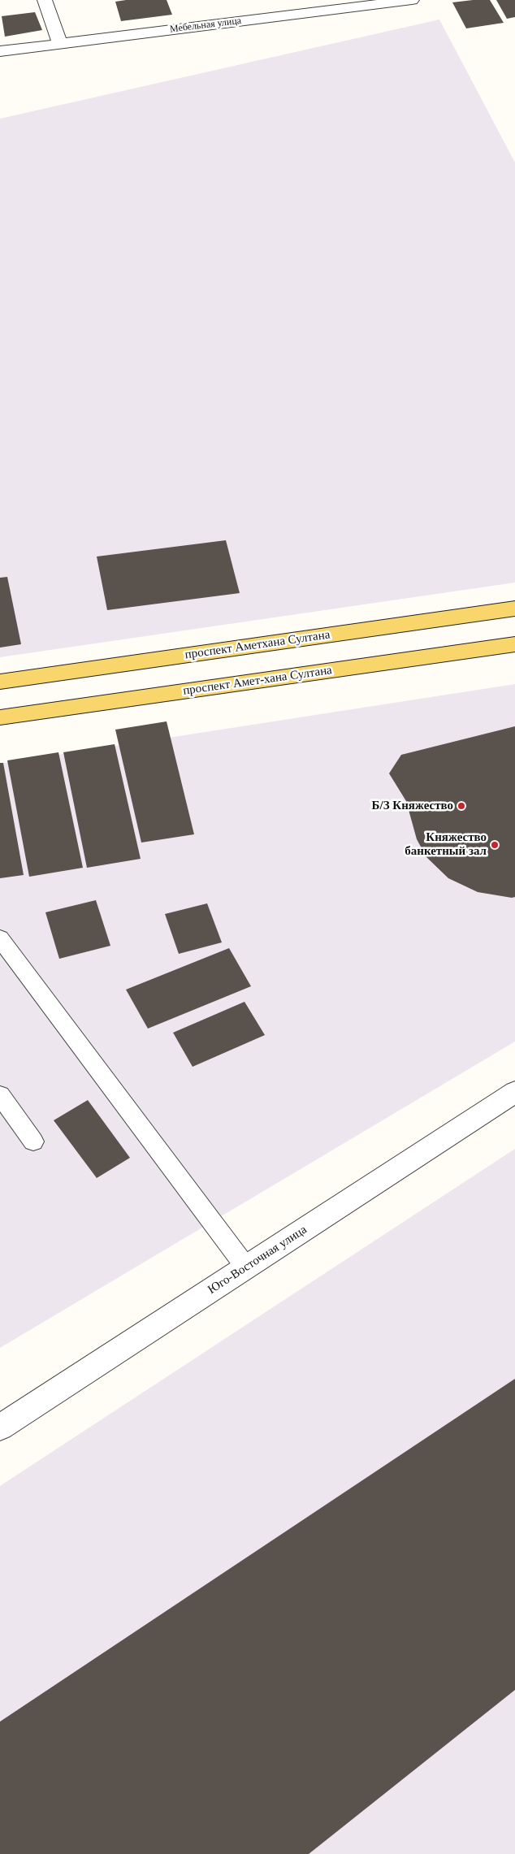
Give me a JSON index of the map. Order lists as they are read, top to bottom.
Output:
{
  "streets": {
    "main road": ["проспект Аметхана Султана", "проспект Амет-хана Султана"],
    "street": ["Мебельная улица", "Юго-Восточная улица"]
  },
  "places": ["Б/З Княжество", "Княжество банкетный зал"]
}
